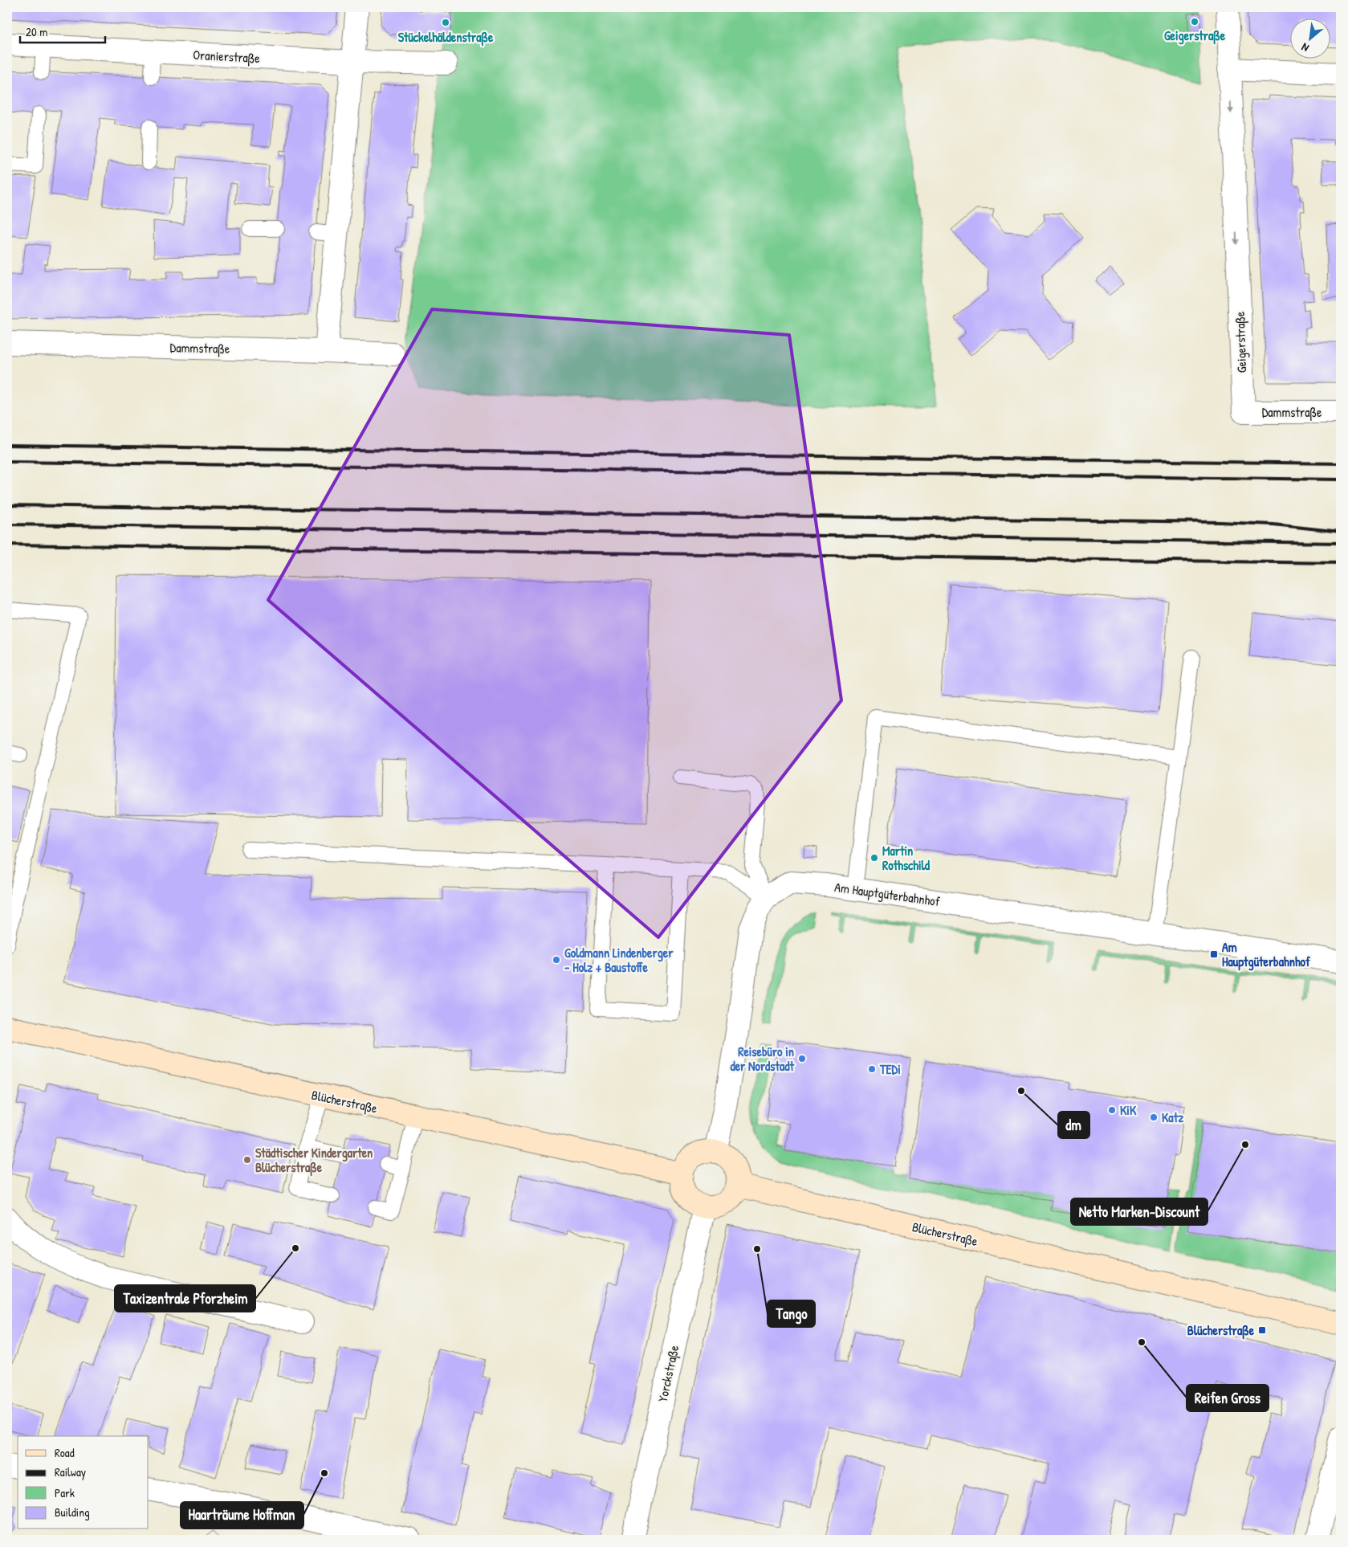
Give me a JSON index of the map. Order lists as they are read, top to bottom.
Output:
{
  "streets": {
    "main road": ["Blücherstraße"],
    "street": [
      "Oranierstraße",
      "Geigerstraße",
      "Dammstraße",
      "Am Hauptgüterbahnhof",
      "Yorckstraße"
    ]
  },
  "crossings": [
    ["Geigerstraße", "Dammstraße"],
    ["Blücherstraße", "Yorckstraße"]
  ],
  "one_way": ["Geigerstraße"],
  "places": {
    "other": [
      "Geigerstraße",
      "Stückelhäldenstraße",
      "Martin Rothschild",
      "Goldmann Lindenberger - Holz + Baustoffe",
      "Reisebüro in der Nordstadt",
      "TEDi",
      "dm",
      "KiK",
      "Katz",
      "Netto Marken-Discount",
      "Städtischer Kindergarten Blücherstraße",
      "Taxizentrale Pforzheim",
      "Tango",
      "Reifen Gross",
      "Haarträume Hoffman"
    ],
    "transit": ["Am Hauptgüterbahnhof", "Blücherstraße"]
  },
  "legend": [
    "Road",
    "Railway",
    "Park",
    "Building"
  ],
  "scale_bar": "20 m",
  "north": "bottom left"
}
